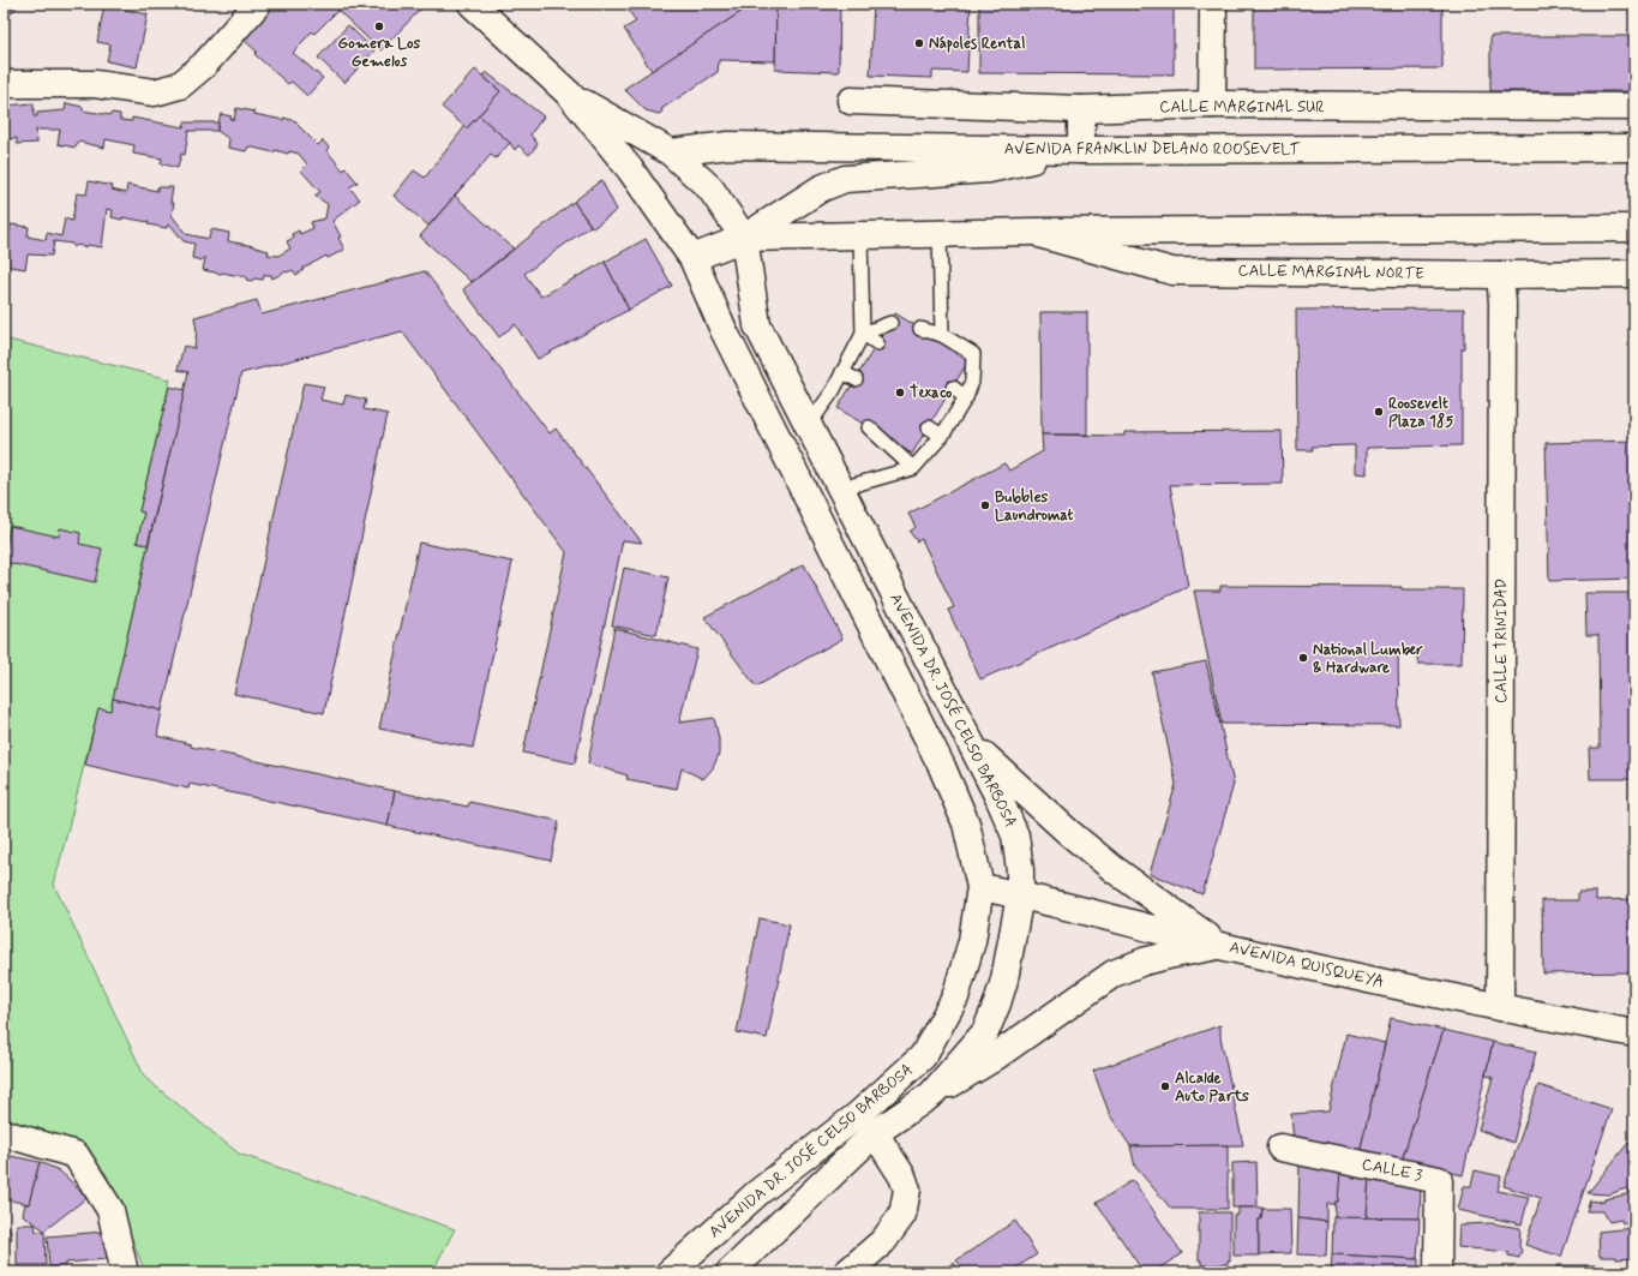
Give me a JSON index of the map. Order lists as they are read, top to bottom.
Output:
{
  "streets": {
    "street": [
      "CALLE MARGINAL SUR",
      "AVENIDA FRANKLIN DELANO ROOSEVELT",
      "CALLE MARGINAL NORTE",
      "CALLE TRINIDAD",
      "AVENIDA DR. JOSÉ CELSO BARBOSA",
      "AVENIDA QUISQUEYA",
      "CALLE 3"
    ]
  },
  "crossings": [
    ["AVENIDA FRANKLIN DELANO ROOSEVELT", "AVENIDA DR. JOSÉ CELSO BARBOSA"],
    ["CALLE MARGINAL NORTE", "CALLE TRINIDAD"],
    ["CALLE TRINIDAD", "AVENIDA QUISQUEYA"],
    ["AVENIDA DR. JOSÉ CELSO BARBOSA", "AVENIDA QUISQUEYA"]
  ],
  "places": [
    "Gomera Los Gemelos",
    "Nápoles Rental",
    "Texaco",
    "Roosevelt Plaza 185",
    "Bubbles Laundromat",
    "National Lumber & Hardware",
    "Alcalde Auto Parts"
  ]
}
